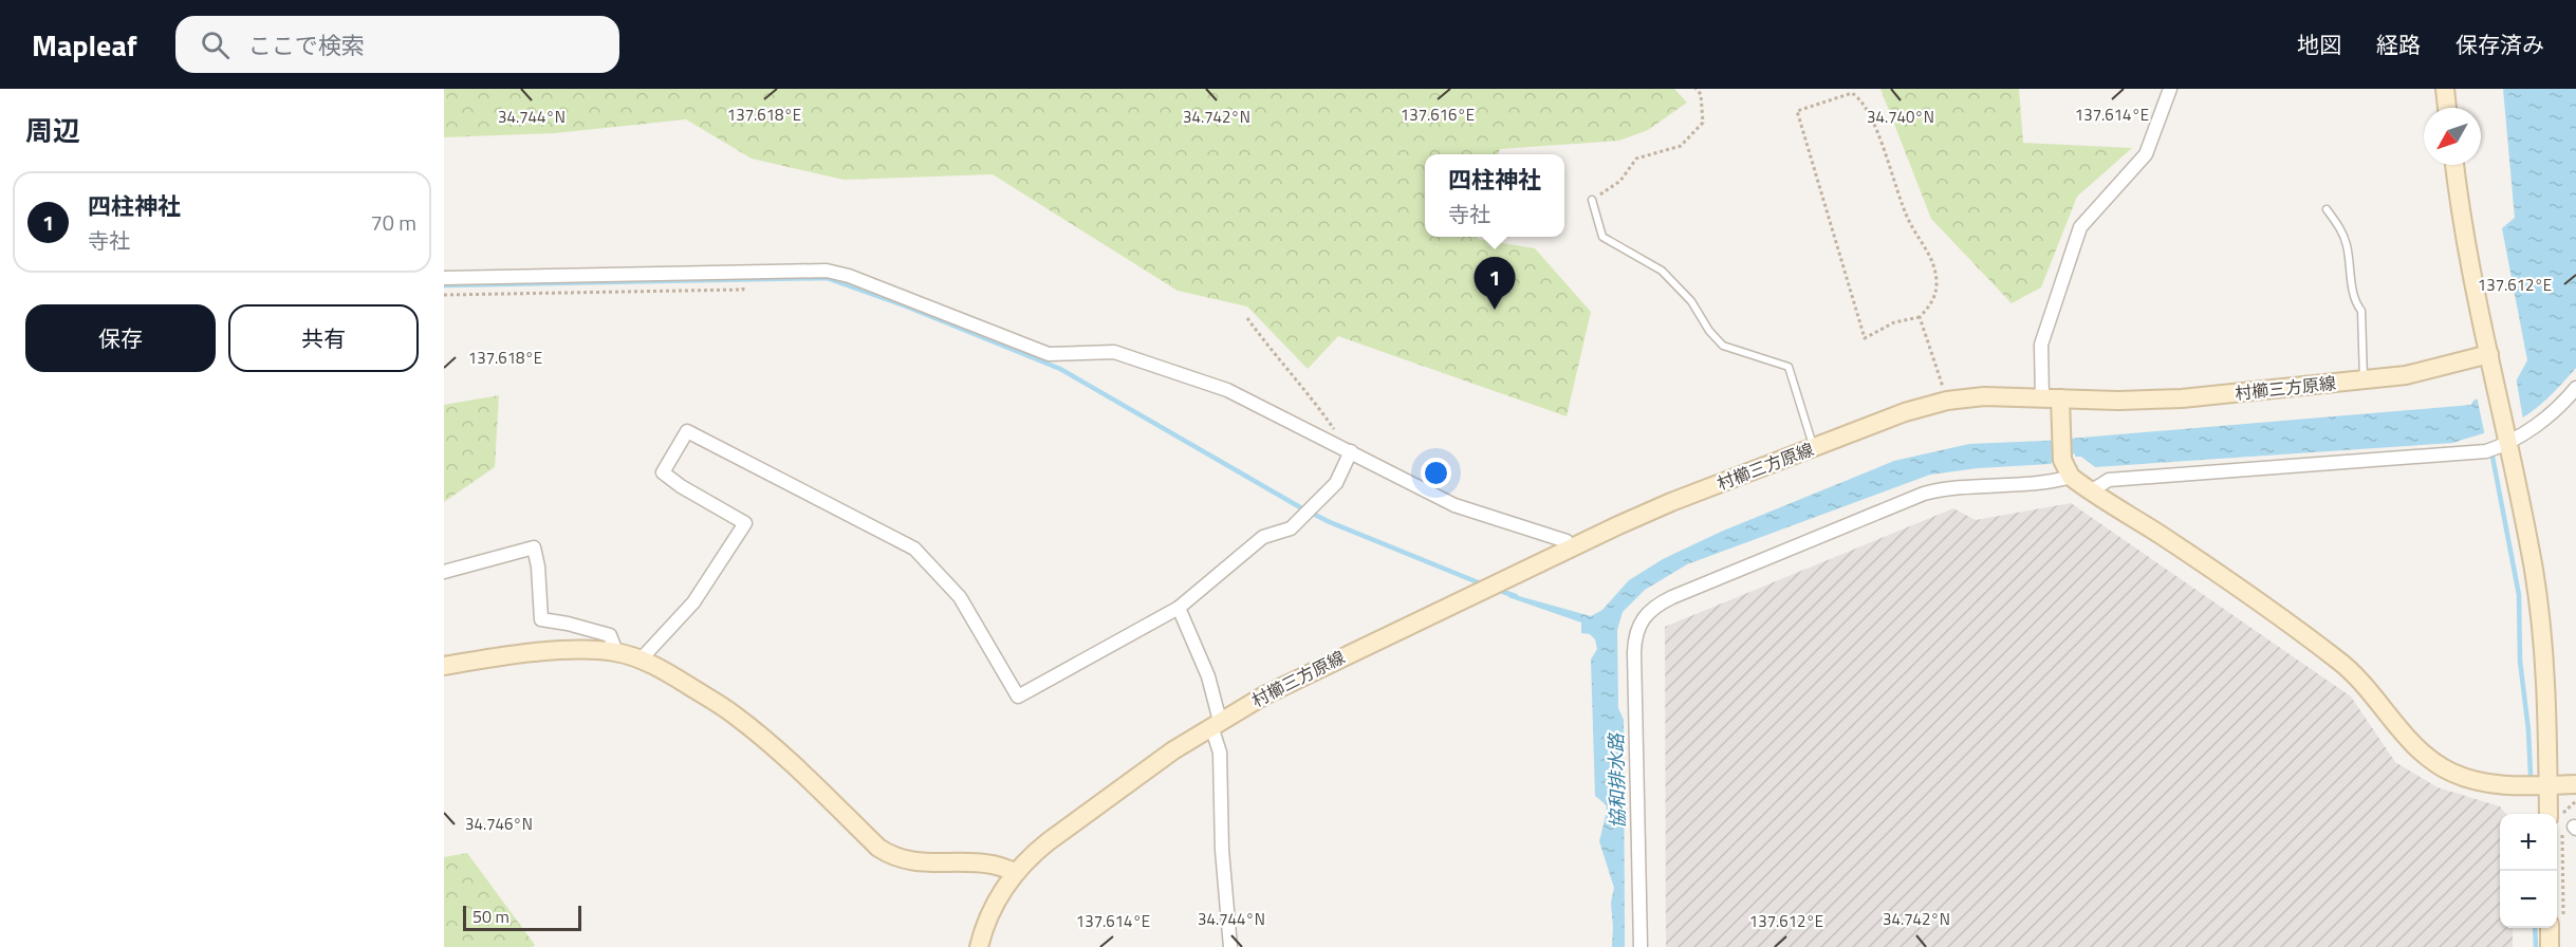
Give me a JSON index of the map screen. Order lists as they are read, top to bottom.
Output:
{
  "streets": {
    "main road": ["村櫛三方原線"]
  },
  "water": ["協和排水路"],
  "scale_bar": "50 m",
  "north": "bottom left",
  "page": {
    "header": "Mapleaf",
    "search": "ここで検索",
    "nav": ["地図", "経路", "保存済み"],
    "heading": "周辺",
    "popup": ["四柱神社", "寺社"],
    "list": [
      {
        "mark": "1",
        "name": "四柱神社",
        "note": "寺社",
        "value": "70 m"
      }
    ],
    "pins": "1",
    "buttons": ["保存", "共有"],
    "map_buttons": ["+", "−"],
    "scale": "50 m"
  },
  "coordinates": [
    "137.614°E",
    "137.618°E",
    "137.616°E",
    "34.744°N",
    "34.742°N",
    "34.740°N",
    "137.612°E",
    "34.746°N"
  ]
}
